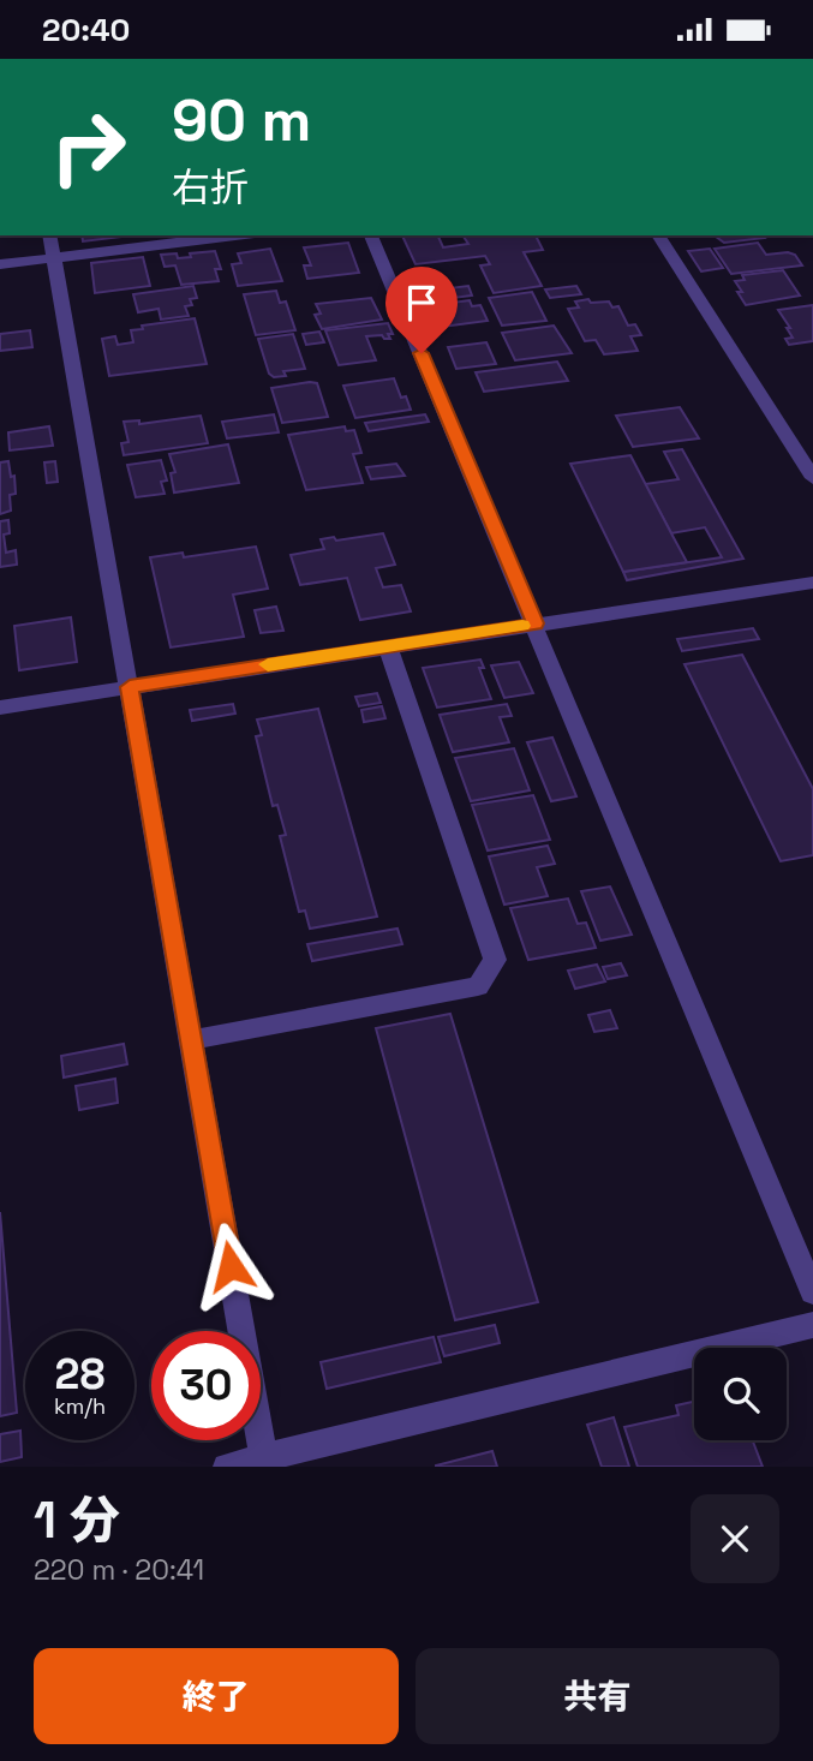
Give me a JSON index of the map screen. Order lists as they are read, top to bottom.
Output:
{
  "page": {
    "status": "20:40",
    "turn": ["90 m", "右折"],
    "speed": "28 km/h",
    "limit": "30",
    "heading": ["1 分", "220 m · 20:41"],
    "buttons": ["終了", "共有"]
  }
}
